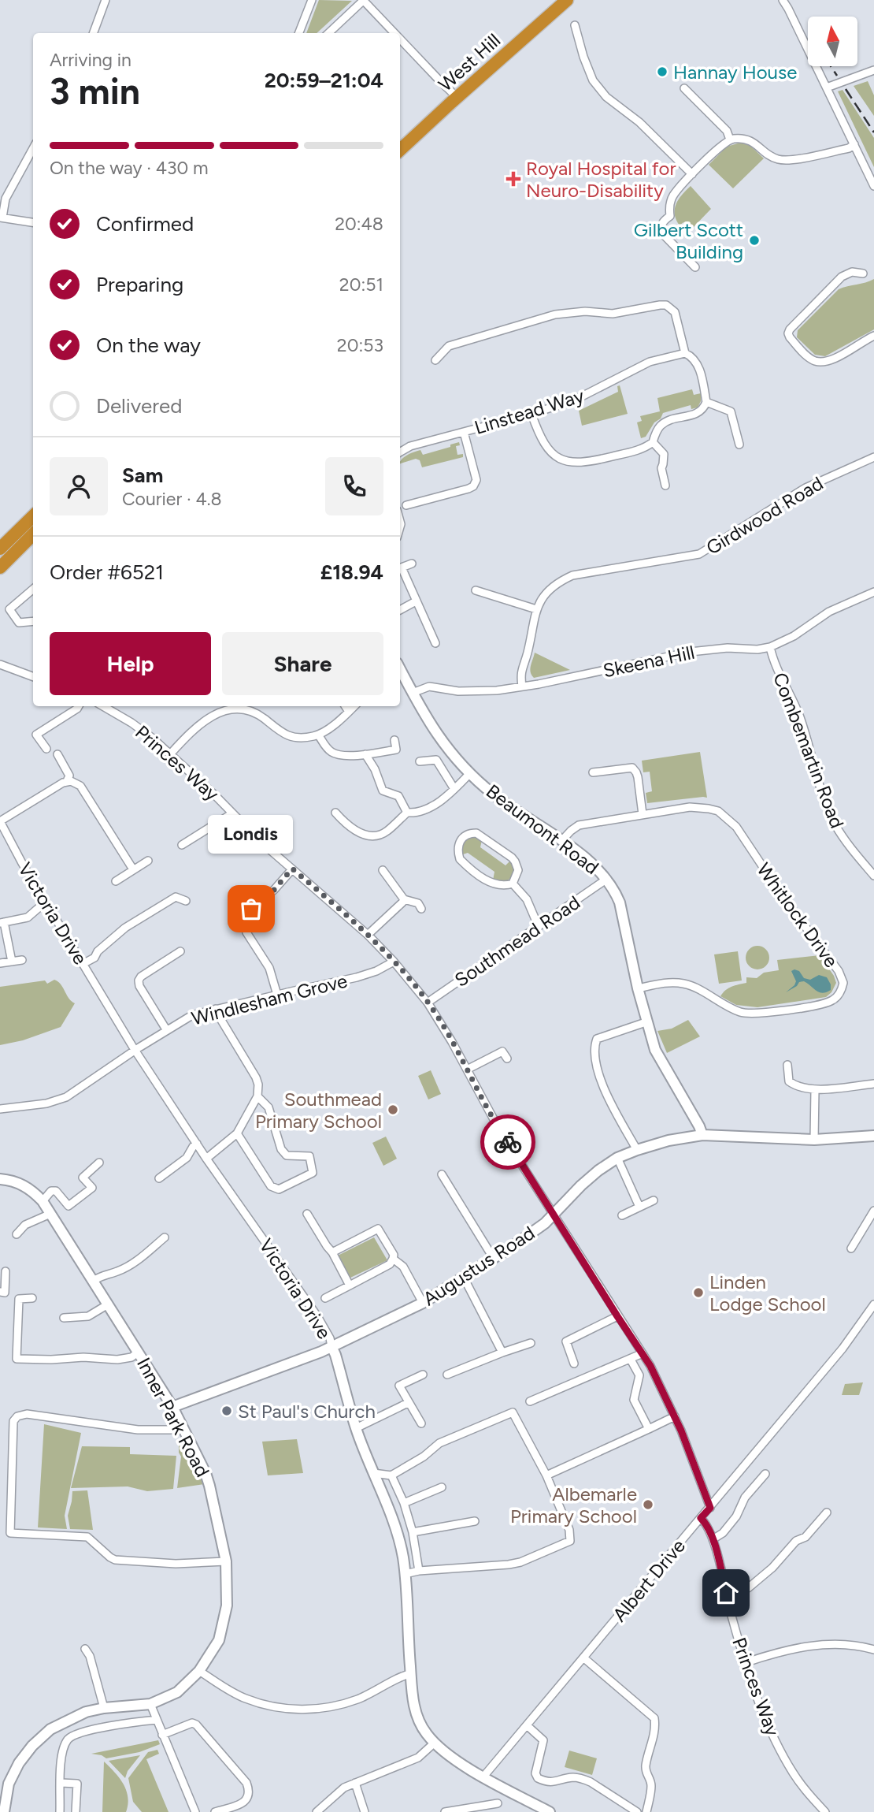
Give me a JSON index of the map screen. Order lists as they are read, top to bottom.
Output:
{
  "streets": {
    "highway": ["West Hill"],
    "street": [
      "Linstead Way",
      "Girdwood Road",
      "Skeena Hill",
      "Combemartin Road",
      "Princes Way",
      "Beaumont Road",
      "Victoria Drive",
      "Whitlock Drive",
      "Southmead Road",
      "Windlesham Grove",
      "Augustus Road",
      "Inner Park Road",
      "Albert Drive"
    ]
  },
  "crossings": [
    ["Girdwood Road", "Skeena Hill"],
    ["Skeena Hill", "Combemartin Road"],
    ["Skeena Hill", "Beaumont Road"],
    ["Princes Way", "Southmead Road"],
    ["Princes Way", "Windlesham Grove"],
    ["Princes Way", "Augustus Road"],
    ["Princes Way", "Albert Drive"],
    ["Beaumont Road", "Whitlock Drive"],
    ["Beaumont Road", "Southmead Road"],
    ["Beaumont Road", "Augustus Road"],
    ["Victoria Drive", "Windlesham Grove"],
    ["Victoria Drive", "Augustus Road"],
    ["Victoria Drive", "Albert Drive"],
    ["Augustus Road", "Inner Park Road"]
  ],
  "places": {
    "other": [
      "Hannay House",
      "Gilbert Scott Building",
      "Londis",
      "Southmead Primary School",
      "Linden Lodge School",
      "St Paul's Church",
      "Albemarle Primary School"
    ],
    "health": ["Royal Hospital for Neuro-Disability"]
  },
  "north": "top",
  "page": {
    "heading": ["3 min", "Arriving in", "20:59–21:04"],
    "panel": [
      "Sam",
      "Courier · 4.8",
      "Order #6521",
      "£18.94"
    ],
    "bar": "On the way · 430 m",
    "list": [
      ["Confirmed", "20:48"],
      ["Preparing", "20:51"],
      ["On the way", "20:53"],
      "Delivered"
    ],
    "buttons": ["Help", "Share"],
    "bubble": "Londis"
  }
}
